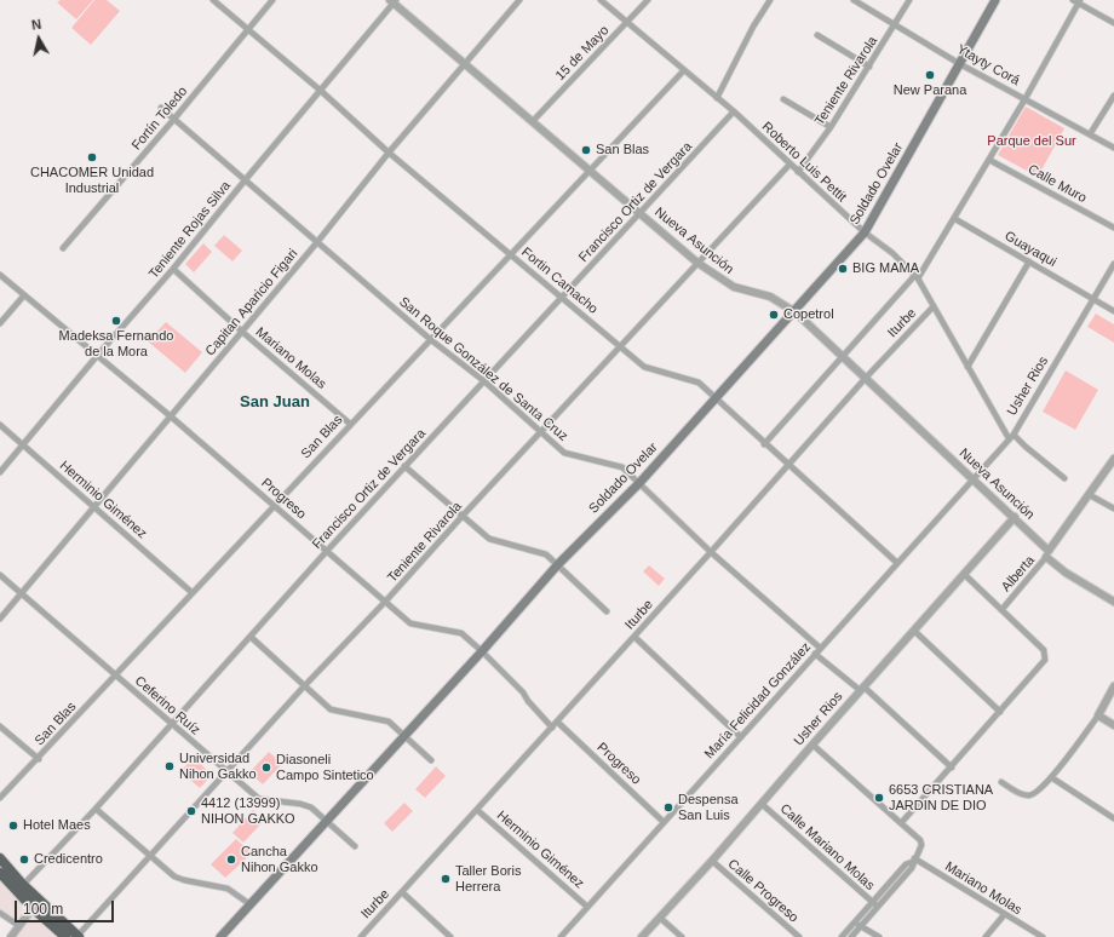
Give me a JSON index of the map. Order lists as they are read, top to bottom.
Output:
{
  "streets": {
    "main road": ["Soldado Ovelar"],
    "street": [
      "15 de Mayo",
      "Ytayty Corá",
      "Teniente Rivarola",
      "Fortín Toledo",
      "Roberto Luis Pettit",
      "Calle Muro",
      "Francisco Ortiz de Vergara",
      "Teniente Rojas Silva",
      "Nueva Asunción",
      "Guayaqui",
      "Fortin Camacho",
      "Capitan Aparicio Figari",
      "Iturbe",
      "Mariano Molas",
      "San Roque González de Santa Cruz",
      "Usher Rios",
      "San Blas",
      "Progreso",
      "Herminio Giménez",
      "Alberta",
      "María Felicidad González",
      "Ceferino Ruíz",
      "Calle Mariano Molas",
      "Calle Progreso"
    ]
  },
  "crossings": [
    ["15 de Mayo", "Roberto Luis Pettit"],
    ["15 de Mayo", "Nueva Asunción"],
    ["Ytayty Corá", "Teniente Rivarola"],
    ["Ytayty Corá", "Soldado Ovelar"],
    ["Teniente Rivarola", "Roberto Luis Pettit"],
    ["Teniente Rivarola", "Nueva Asunción"],
    ["Teniente Rivarola", "Fortin Camacho"],
    ["Teniente Rivarola", "San Roque González de Santa Cruz"],
    ["Teniente Rivarola", "Progreso"],
    ["Teniente Rivarola", "Ceferino Ruíz"],
    ["Fortín Toledo", "Fortin Camacho"],
    ["Fortín Toledo", "San Roque González de Santa Cruz"],
    ["Roberto Luis Pettit", "Soldado Ovelar"],
    ["Roberto Luis Pettit", "Francisco Ortiz de Vergara"],
    ["Roberto Luis Pettit", "Iturbe"],
    ["Roberto Luis Pettit", "Usher Rios"],
    ["Roberto Luis Pettit", "San Blas"],
    ["Soldado Ovelar", "Nueva Asunción"],
    ["Soldado Ovelar", "Fortin Camacho"],
    ["Soldado Ovelar", "San Roque González de Santa Cruz"],
    ["Soldado Ovelar", "Progreso"],
    ["Soldado Ovelar", "Ceferino Ruíz"],
    ["Francisco Ortiz de Vergara", "Nueva Asunción"],
    ["Francisco Ortiz de Vergara", "Fortin Camacho"],
    ["Francisco Ortiz de Vergara", "San Roque González de Santa Cruz"],
    ["Francisco Ortiz de Vergara", "Progreso"],
    ["Francisco Ortiz de Vergara", "Ceferino Ruíz"],
    ["Teniente Rojas Silva", "Nueva Asunción"],
    ["Teniente Rojas Silva", "Fortin Camacho"],
    ["Teniente Rojas Silva", "Mariano Molas"],
    ["Teniente Rojas Silva", "San Roque González de Santa Cruz"],
    ["Teniente Rojas Silva", "Progreso"],
    ["Teniente Rojas Silva", "Herminio Giménez"],
    ["Nueva Asunción", "Capitan Aparicio Figari"],
    ["Nueva Asunción", "Iturbe"],
    ["Nueva Asunción", "Usher Rios"],
    ["Nueva Asunción", "San Blas"],
    ["Nueva Asunción", "Alberta"],
    ["Nueva Asunción", "María Felicidad González"],
    ["Guayaqui", "Usher Rios"],
    ["Fortin Camacho", "Capitan Aparicio Figari"],
    ["Fortin Camacho", "Iturbe"],
    ["Fortin Camacho", "San Blas"],
    ["Fortin Camacho", "María Felicidad González"],
    ["Capitan Aparicio Figari", "Mariano Molas"],
    ["Capitan Aparicio Figari", "San Roque González de Santa Cruz"],
    ["Capitan Aparicio Figari", "Progreso"],
    ["Capitan Aparicio Figari", "Herminio Giménez"],
    ["Capitan Aparicio Figari", "Ceferino Ruíz"],
    ["Iturbe", "San Roque González de Santa Cruz"],
    ["Iturbe", "Progreso"],
    ["Iturbe", "Herminio Giménez"],
    ["Mariano Molas", "San Blas"],
    ["San Roque González de Santa Cruz", "San Blas"],
    ["San Roque González de Santa Cruz", "María Felicidad González"],
    ["Usher Rios", "María Felicidad González"],
    ["Usher Rios", "Calle Mariano Molas"],
    ["Usher Rios", "Calle Progreso"],
    ["San Blas", "Progreso"],
    ["San Blas", "Herminio Giménez"],
    ["San Blas", "Ceferino Ruíz"],
    ["Progreso", "María Felicidad González"],
    ["Herminio Giménez", "María Felicidad González"]
  ],
  "districts": ["San Juan"],
  "parks": ["Parque del Sur"],
  "places": [
    "New Parana",
    "San Blas",
    "CHACOMER Unidad Industrial",
    "BIG MAMA",
    "Copetrol",
    "Madeksa Fernando de la Mora",
    "Universidad Nihon Gakko",
    "Diasoneli Campo Sintetico",
    "6653 CRISTIANA JARDIN DE DIO",
    "Despensa San Luis",
    "4412 (13999) NIHON GAKKO",
    "Hotel Maes",
    "Credicentro",
    "Cancha Nihon Gakko",
    "Taller Boris Herrera"
  ],
  "scale_bar": "100 m",
  "north": "top"
}
